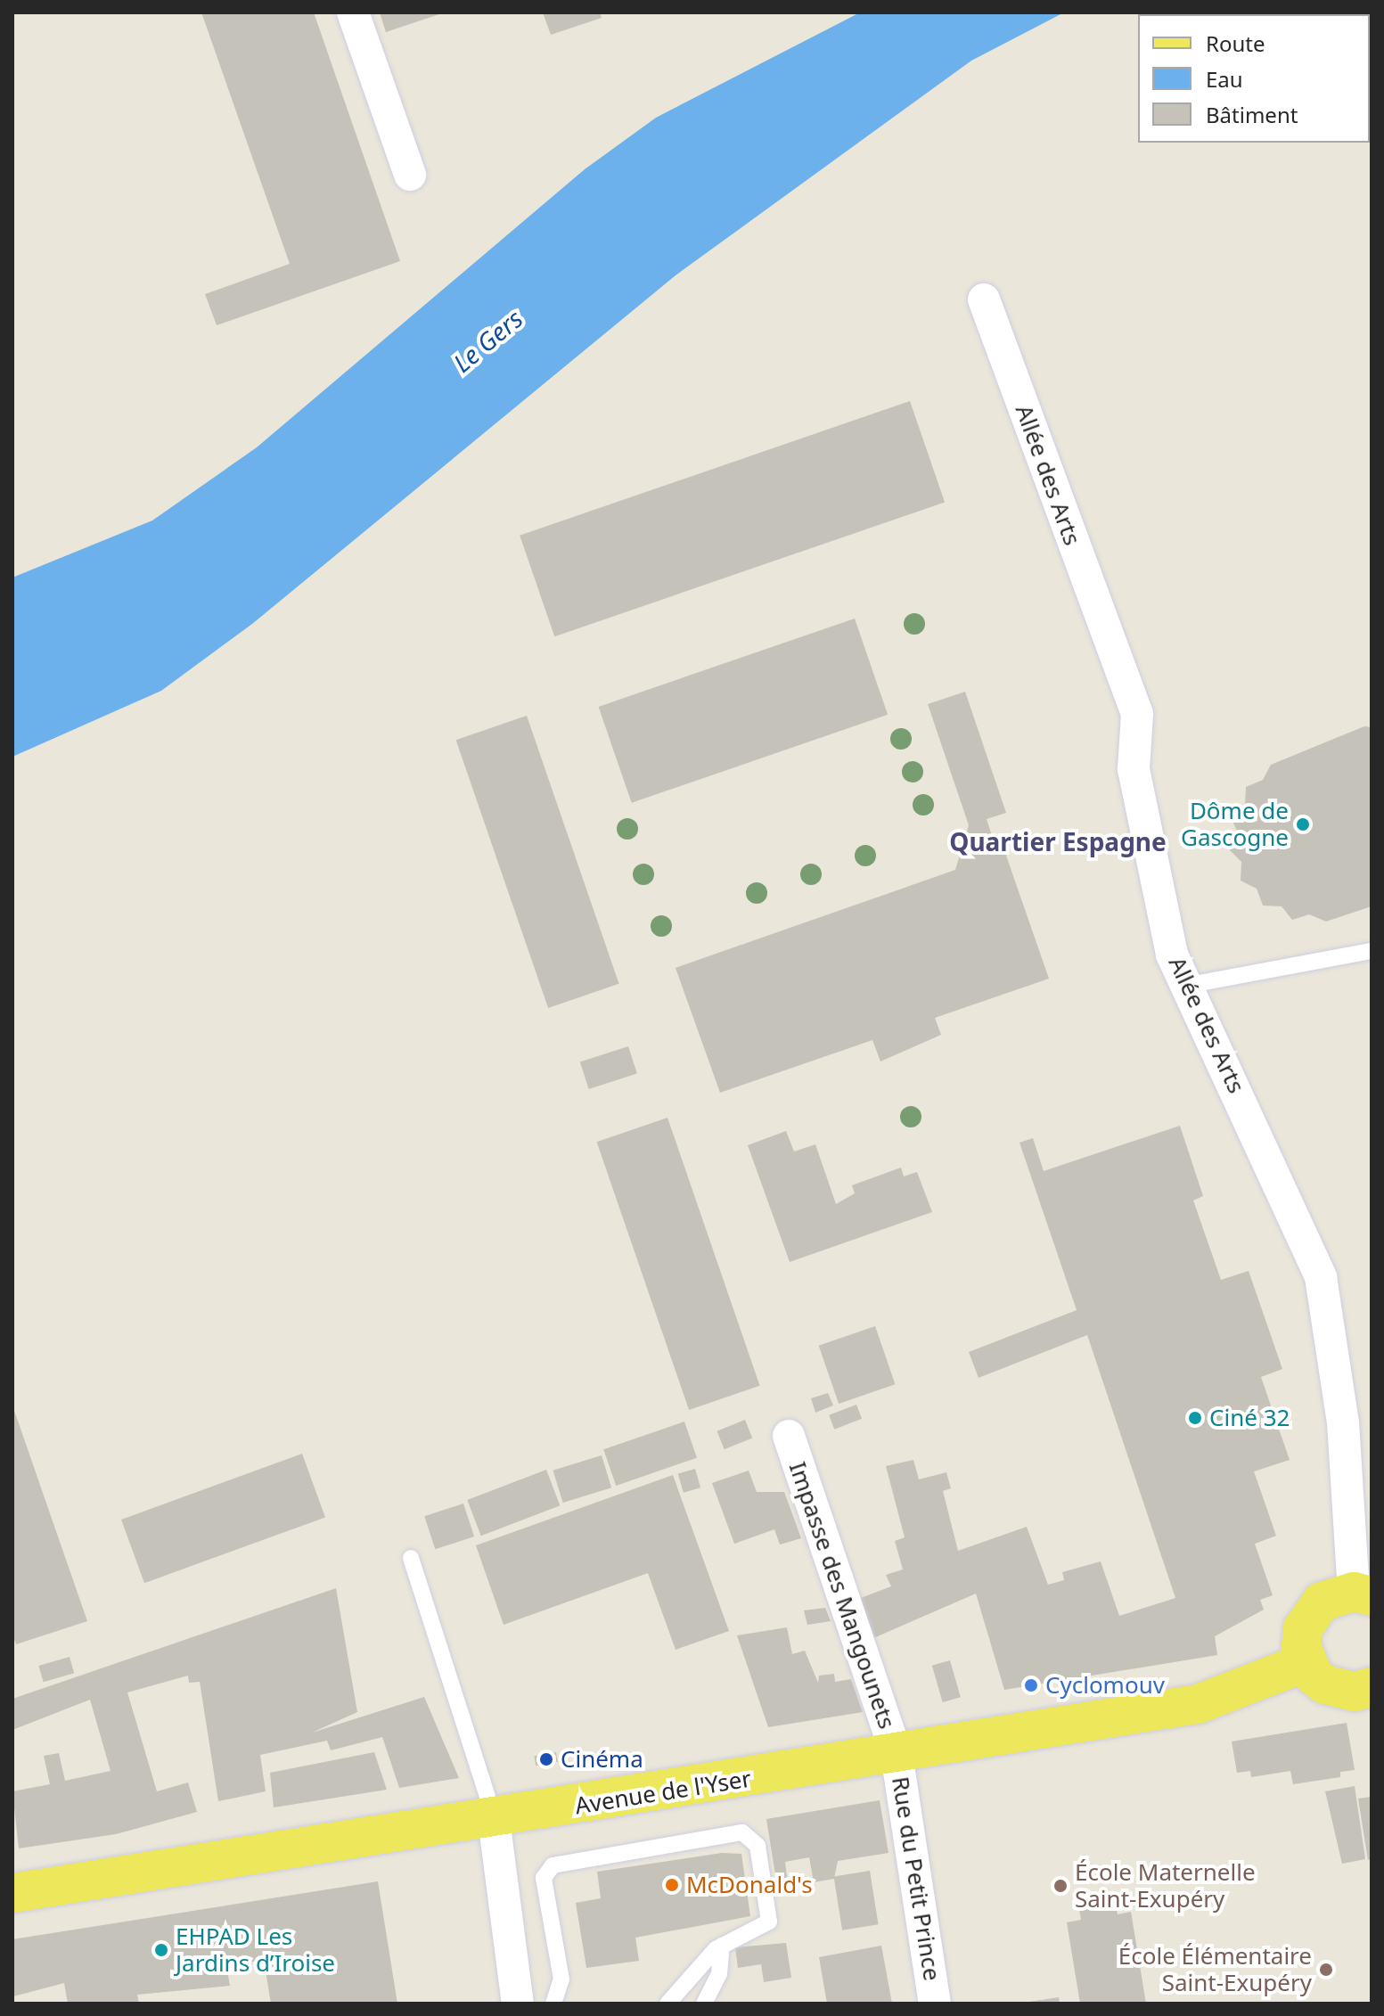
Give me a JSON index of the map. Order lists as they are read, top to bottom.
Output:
{
  "streets": {
    "main road": ["Avenue de l'Yser"],
    "street": ["Allée des Arts", "Impasse des Mangounets", "Rue du Petit Prince"]
  },
  "crossings": [
    ["Impasse des Mangounets", "Avenue de l'Yser"],
    ["Impasse des Mangounets", "Rue du Petit Prince"],
    ["Avenue de l'Yser", "Rue du Petit Prince"]
  ],
  "districts": ["Quartier Espagne"],
  "water": ["Le Gers"],
  "places": [
    "Dôme de Gascogne",
    "Ciné 32",
    "Cyclomouv",
    "Cinéma",
    "McDonald's",
    "École Maternelle Saint-Exupéry",
    "EHPAD Les Jardins d’Iroise",
    "École Élémentaire Saint-Exupéry"
  ],
  "legend": ["Route", "Eau", "Bâtiment"]
}
